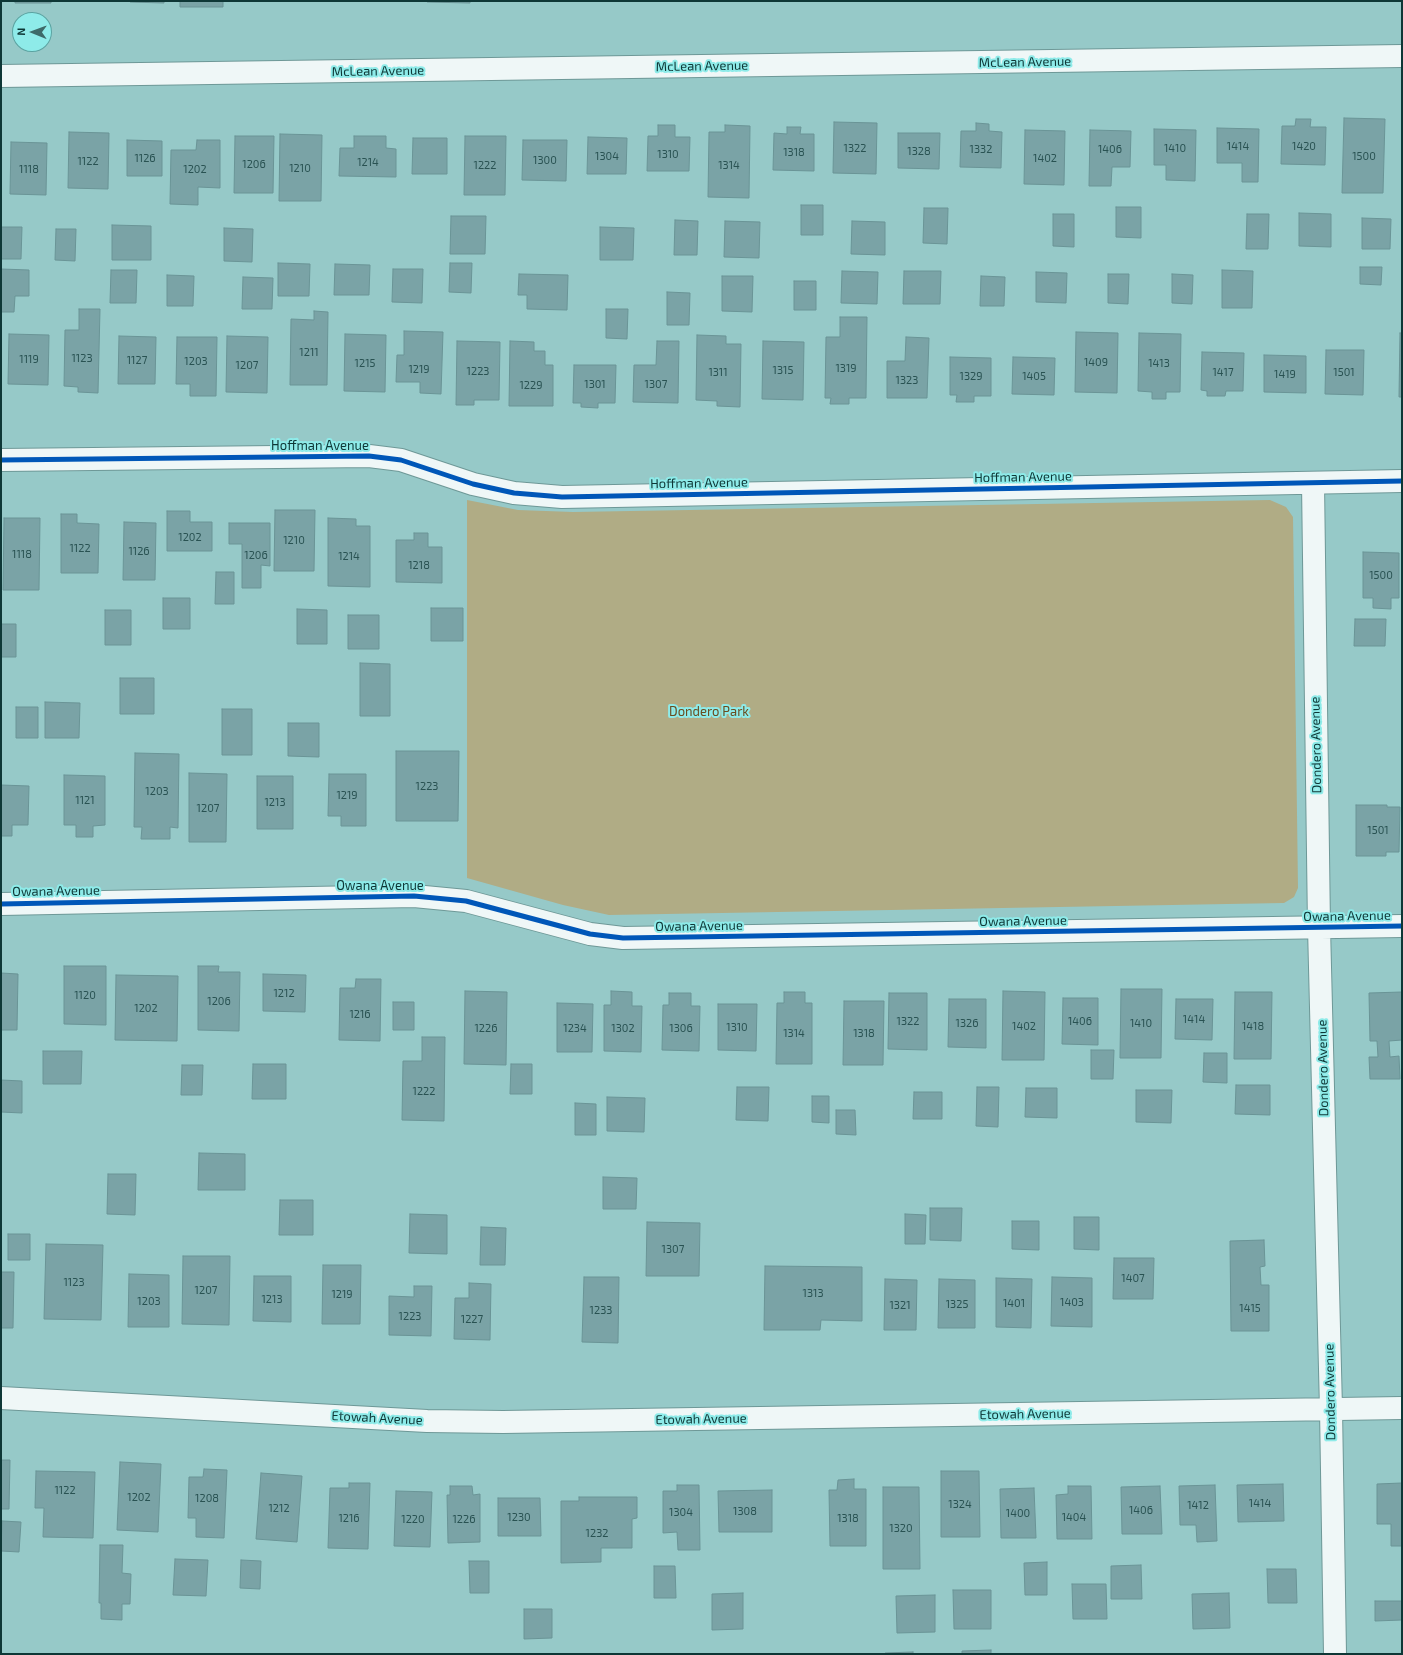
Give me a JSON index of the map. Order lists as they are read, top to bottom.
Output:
{
  "streets": {
    "street": [
      "McLean Avenue",
      "Hoffman Avenue",
      "Dondero Avenue",
      "Owana Avenue",
      "Etowah Avenue"
    ]
  },
  "crossings": [
    ["Hoffman Avenue", "Dondero Avenue"],
    ["Dondero Avenue", "Owana Avenue"],
    ["Dondero Avenue", "Etowah Avenue"]
  ],
  "parks": ["Dondero Park"],
  "house_numbers": [
    "1414",
    "1420",
    "1322",
    "1410",
    "1332",
    "1406",
    "1328",
    "1318",
    "1310",
    "1304",
    "1500",
    "1126",
    "1402",
    "1300",
    "1122",
    "1214",
    "1206",
    "1222",
    "1314",
    "1210",
    "1118",
    "1202",
    "1211",
    "1123",
    "1119",
    "1127",
    "1203",
    "1409",
    "1215",
    "1413",
    "1207",
    "1319",
    "1219",
    "1315",
    "1223",
    "1311",
    "1417",
    "1501",
    "1419",
    "1329",
    "1405",
    "1323",
    "1301",
    "1307",
    "1229",
    "1202",
    "1210",
    "1122",
    "1126",
    "1118",
    "1206",
    "1214",
    "1218",
    "1500",
    "1223",
    "1203",
    "1219",
    "1121",
    "1213",
    "1207",
    "1501",
    "1212",
    "1120",
    "1206",
    "1202",
    "1216",
    "1414",
    "1322",
    "1406",
    "1326",
    "1410",
    "1402",
    "1418",
    "1310",
    "1226",
    "1234",
    "1302",
    "1306",
    "1314",
    "1318",
    "1222",
    "1307",
    "1407",
    "1123",
    "1207",
    "1313",
    "1219",
    "1213",
    "1203",
    "1403",
    "1401",
    "1325",
    "1321",
    "1415",
    "1233",
    "1223",
    "1227",
    "1122",
    "1202",
    "1208",
    "1414",
    "1324",
    "1412",
    "1212",
    "1406",
    "1308",
    "1304",
    "1400",
    "1230",
    "1404",
    "1216",
    "1318",
    "1220",
    "1226",
    "1320",
    "1232"
  ],
  "north": "left"
}
